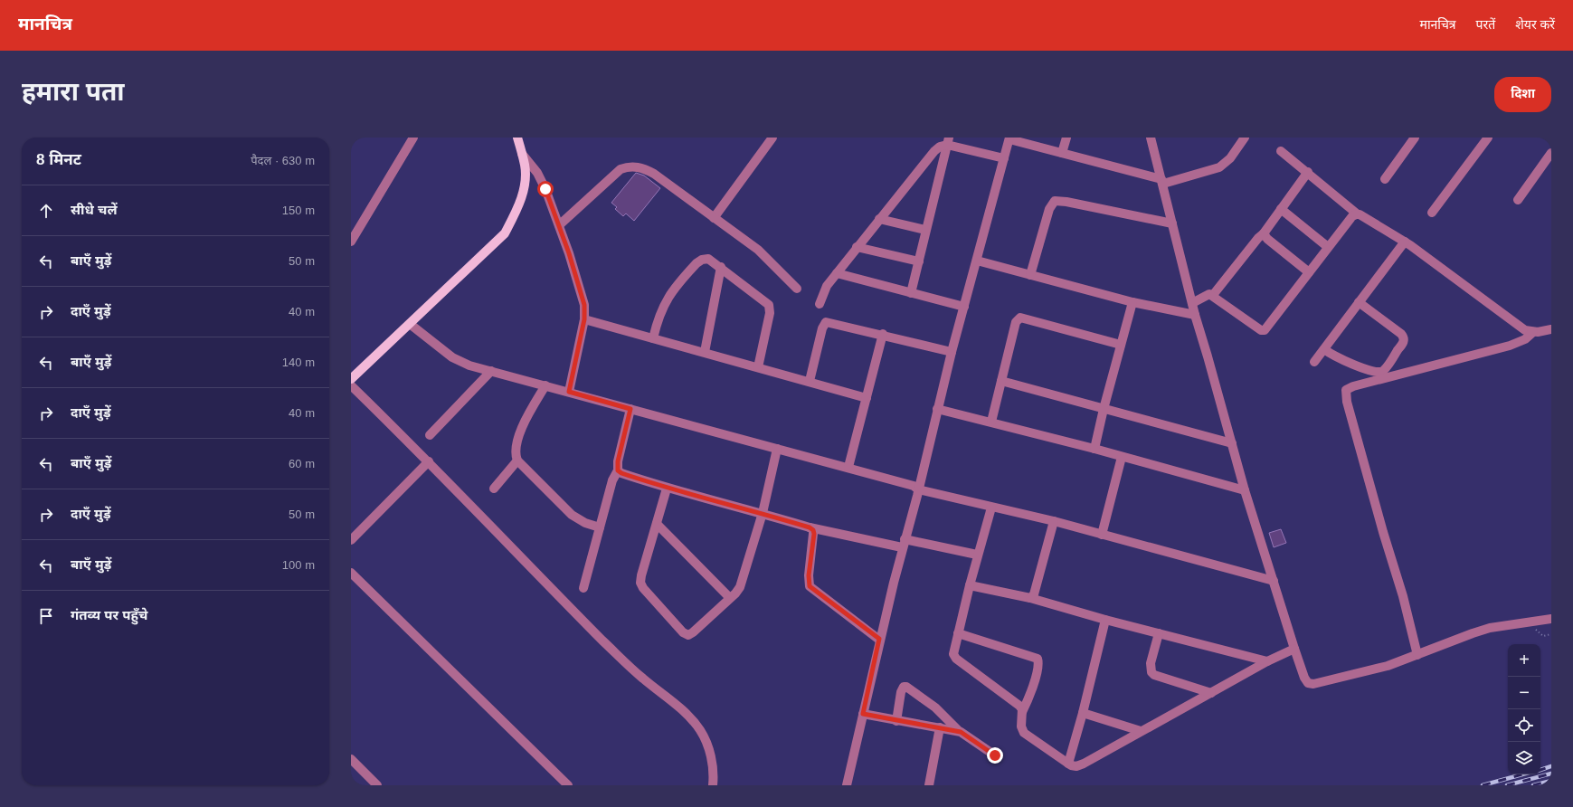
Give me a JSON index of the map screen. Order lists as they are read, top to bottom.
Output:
{
  "page": {
    "header": "मानचित्र",
    "nav": ["मानचित्र", "परतें", "शेयर करें"],
    "buttons": "दिशा",
    "title": "हमारा पता",
    "heading": ["8 मिनट", "पैदल · 630 m"],
    "list": [
      ["सीधे चलें", "150 m"],
      ["बाएँ मुड़ें", "50 m"],
      ["दाएँ मुड़ें", "40 m"],
      ["बाएँ मुड़ें", "140 m"],
      ["दाएँ मुड़ें", "40 m"],
      ["बाएँ मुड़ें", "60 m"],
      ["दाएँ मुड़ें", "50 m"],
      ["बाएँ मुड़ें", "100 m"],
      "गंतव्य पर पहुँचे"
    ],
    "map_buttons": ["+", "−"]
  }
}
